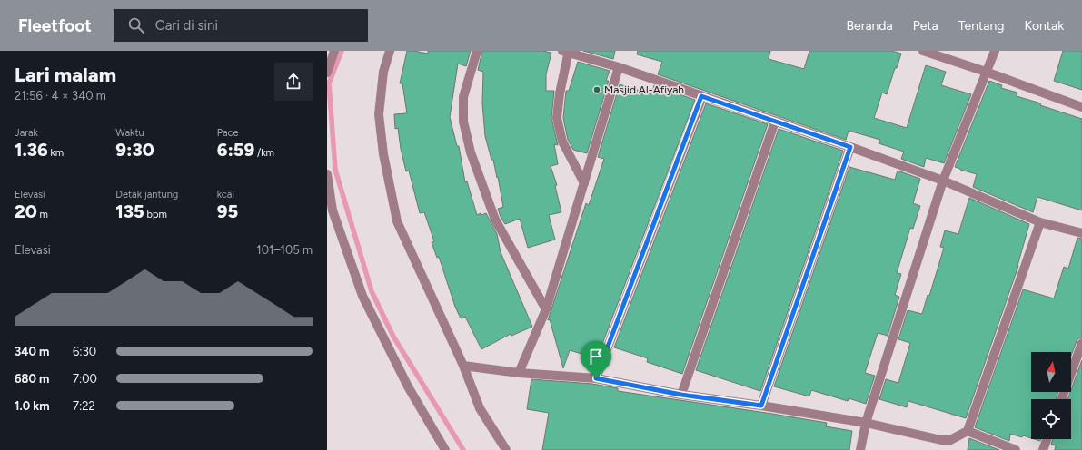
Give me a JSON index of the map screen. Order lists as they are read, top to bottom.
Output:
{
  "places": ["Masjid Al-Afiyah"],
  "north": "top",
  "page": {
    "header": "Fleetfoot",
    "search": "Cari di sini",
    "nav": [
      "Beranda",
      "Peta",
      "Tentang",
      "Kontak"
    ],
    "heading": ["Lari malam", "21:56 · 4 × 340 m"],
    "stats": [
      ["Jarak", "1.36 km"],
      ["Waktu", "9:30"],
      ["Pace", "6:59 /km"],
      ["Elevasi", "20 m"],
      ["Detak jantung", "135 bpm"],
      ["kcal", "95"]
    ],
    "chart": ["Elevasi", "101–105 m"],
    "list": [
      {
        "name": "340 m",
        "note": "6:30"
      },
      {
        "name": "680 m",
        "note": "7:00"
      },
      {
        "name": "1.0 km",
        "note": "7:22"
      }
    ]
  }
}
